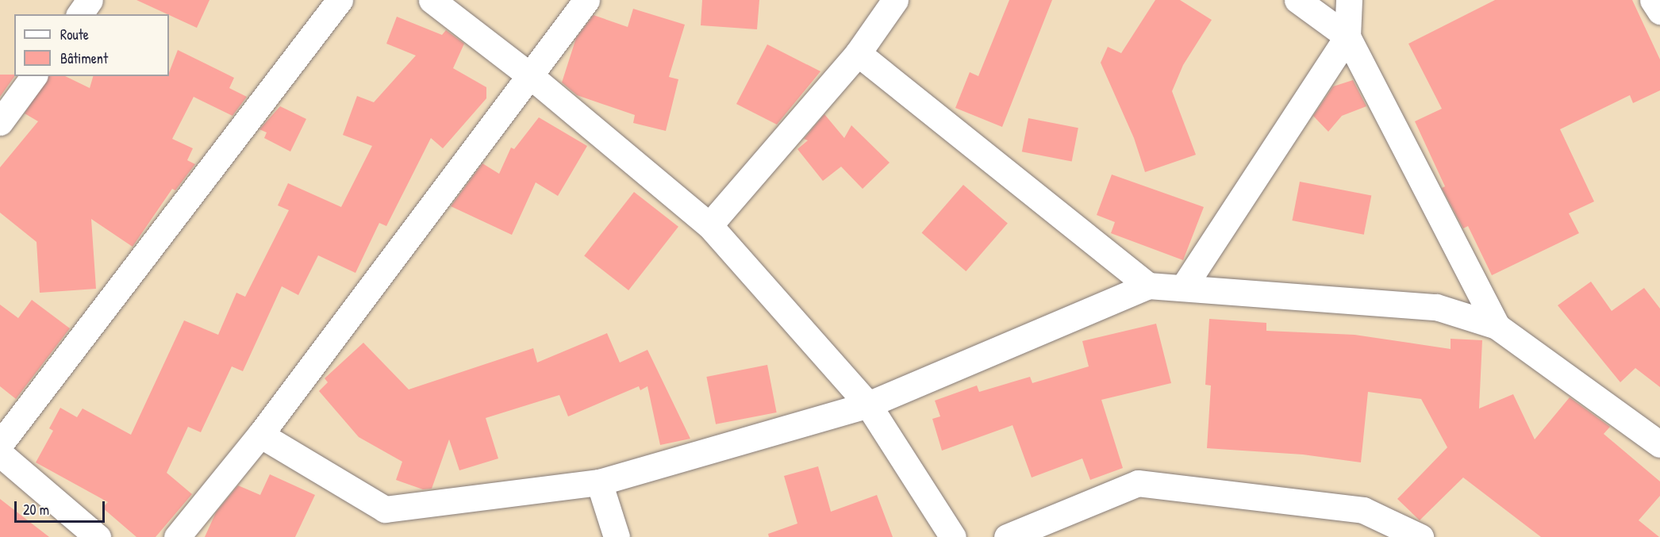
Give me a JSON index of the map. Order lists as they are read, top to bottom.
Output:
{
  "legend": ["Route", "Bâtiment"],
  "scale_bar": "20 m"
}
